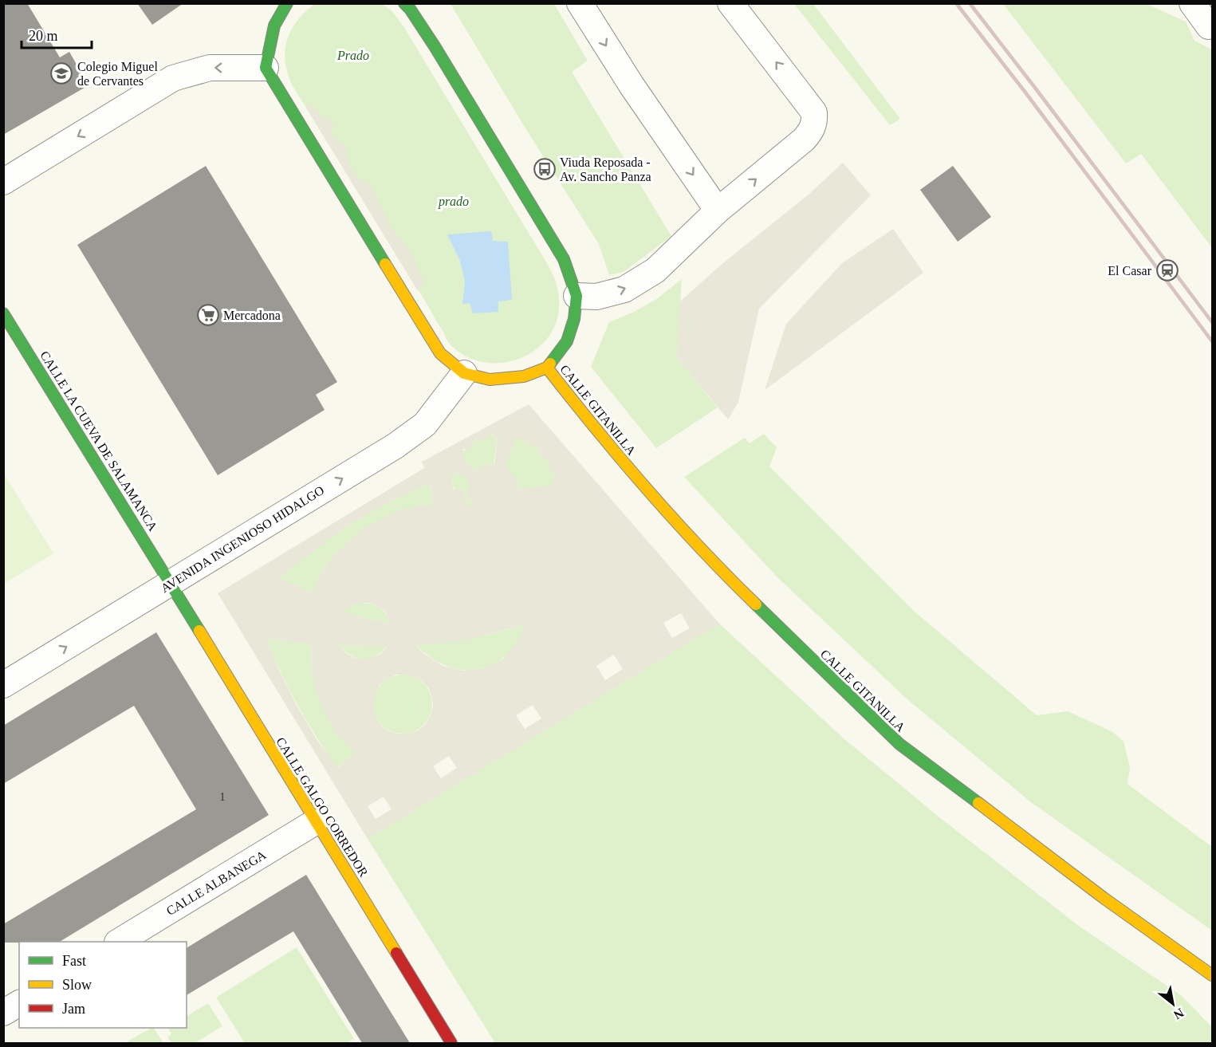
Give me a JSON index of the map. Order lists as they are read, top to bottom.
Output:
{
  "streets": {
    "street": [
      "CALLE GITANILLA",
      "CALLE LA CUEVA DE SALAMANCA",
      "AVENIDA INGENIOSO HIDALGO",
      "CALLE GALGO CORREDOR",
      "CALLE ALBANEGA"
    ]
  },
  "crossings": [
    ["CALLE LA CUEVA DE SALAMANCA", "AVENIDA INGENIOSO HIDALGO"],
    ["CALLE LA CUEVA DE SALAMANCA", "CALLE GALGO CORREDOR"],
    ["AVENIDA INGENIOSO HIDALGO", "CALLE GALGO CORREDOR"],
    ["CALLE GALGO CORREDOR", "CALLE ALBANEGA"]
  ],
  "one_way": ["AVENIDA INGENIOSO HIDALGO"],
  "parks": ["Prado", "prado"],
  "places": {
    "school or university": ["Colegio Miguel de Cervantes"],
    "bus stop": ["Viuda Reposada - Av. Sancho Panza"],
    "station": ["El Casar"],
    "supermarket": ["Mercadona"]
  },
  "house_numbers": ["1"],
  "legend": ["Fast", "Slow", "Jam"],
  "scale_bar": "20 m",
  "north": "bottom right"
}
